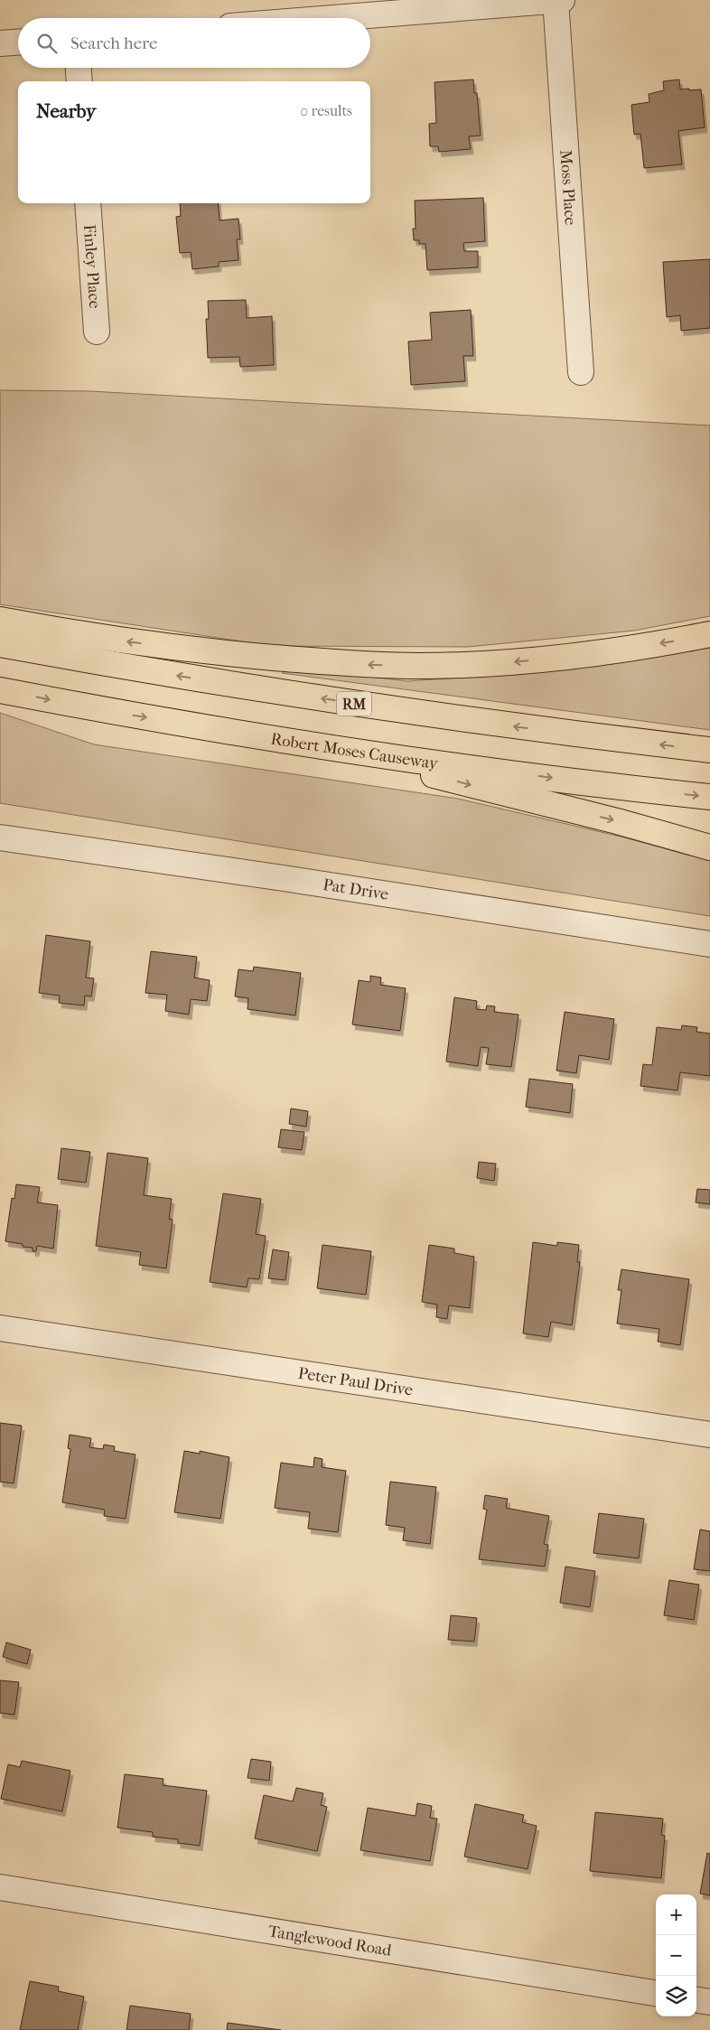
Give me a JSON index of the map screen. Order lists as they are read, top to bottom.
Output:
{
  "streets": {
    "highway": ["RM", "Robert Moses Causeway"],
    "street": [
      "Moss Place",
      "Finley Place",
      "Pat Drive",
      "Peter Paul Drive",
      "Tanglewood Road"
    ]
  },
  "page": {
    "search": "Search here",
    "heading": ["Nearby", "0 results"],
    "map_buttons": ["+", "−"]
  }
}
